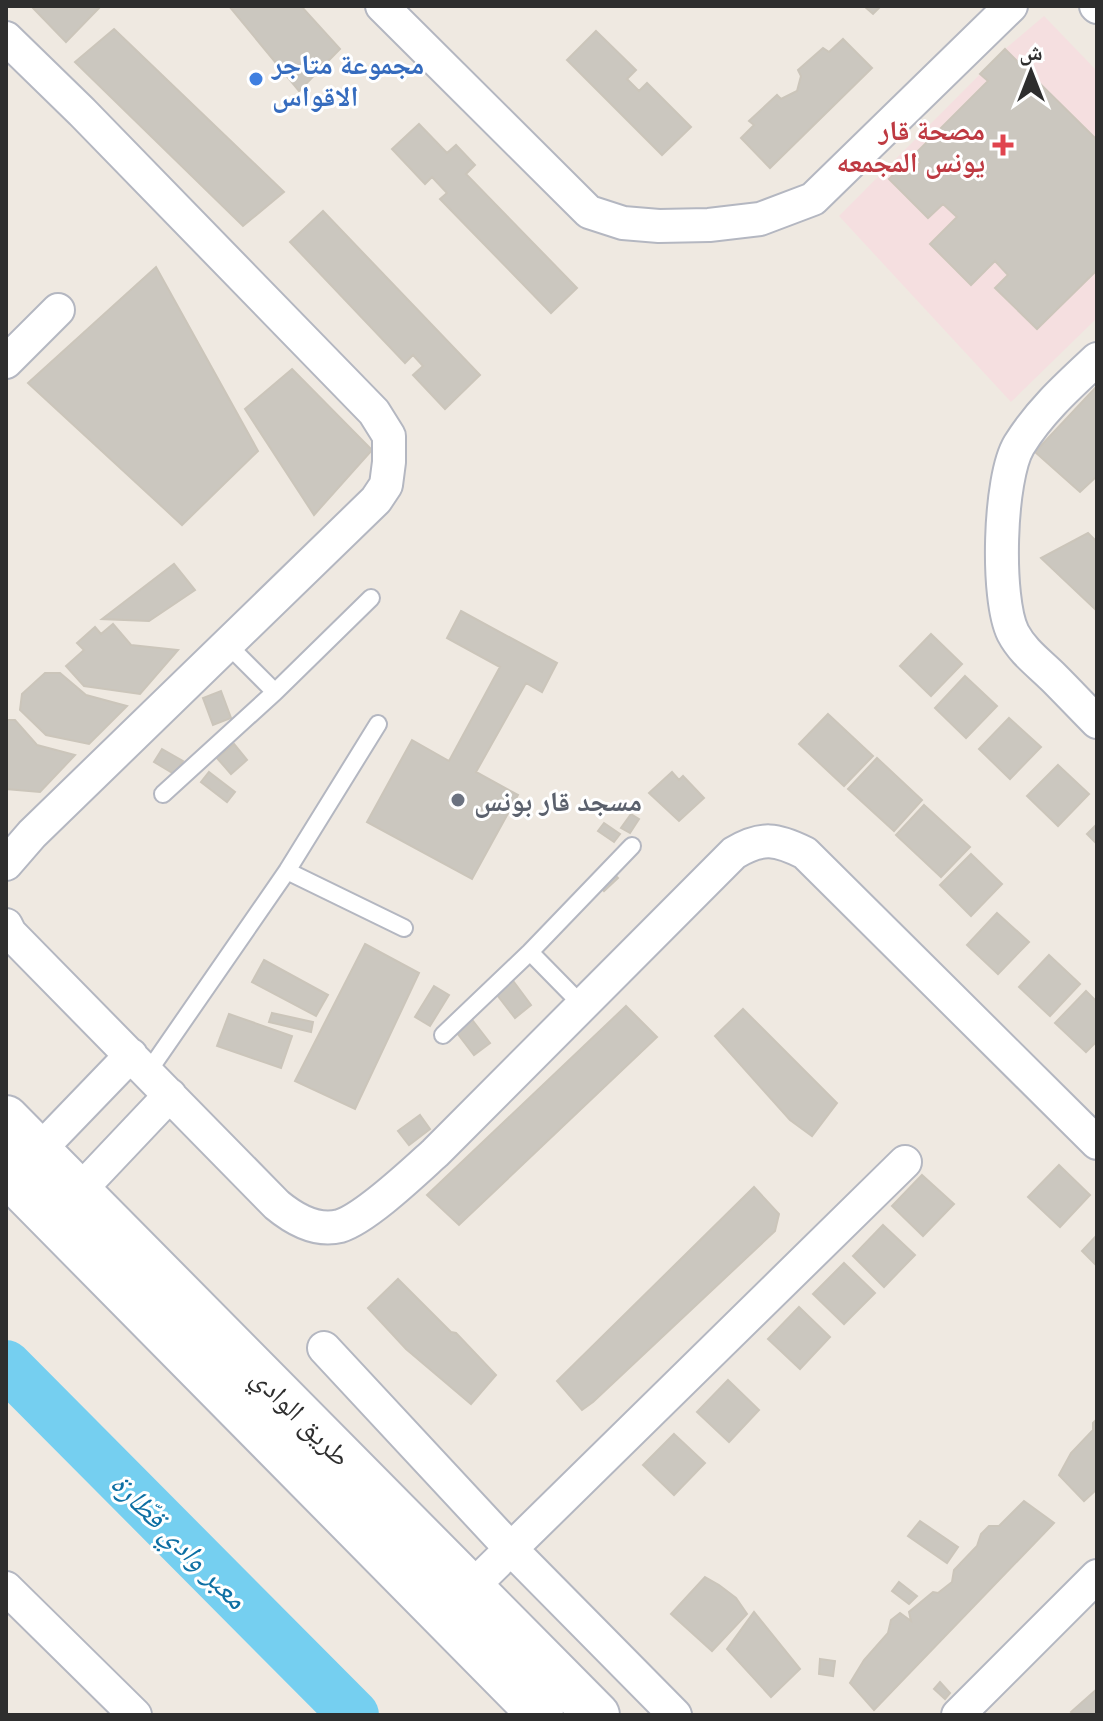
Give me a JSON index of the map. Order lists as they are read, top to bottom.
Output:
{
  "streets": {
    "main road": ["طريق الوادي"]
  },
  "water": ["معبر وادي قطّارة"],
  "places": {
    "other": ["مجموعة متاجر الاقواس", "مسجد قار بونس"],
    "health": ["مصحة قار يونس المجمعه"]
  },
  "north": "top"
}
